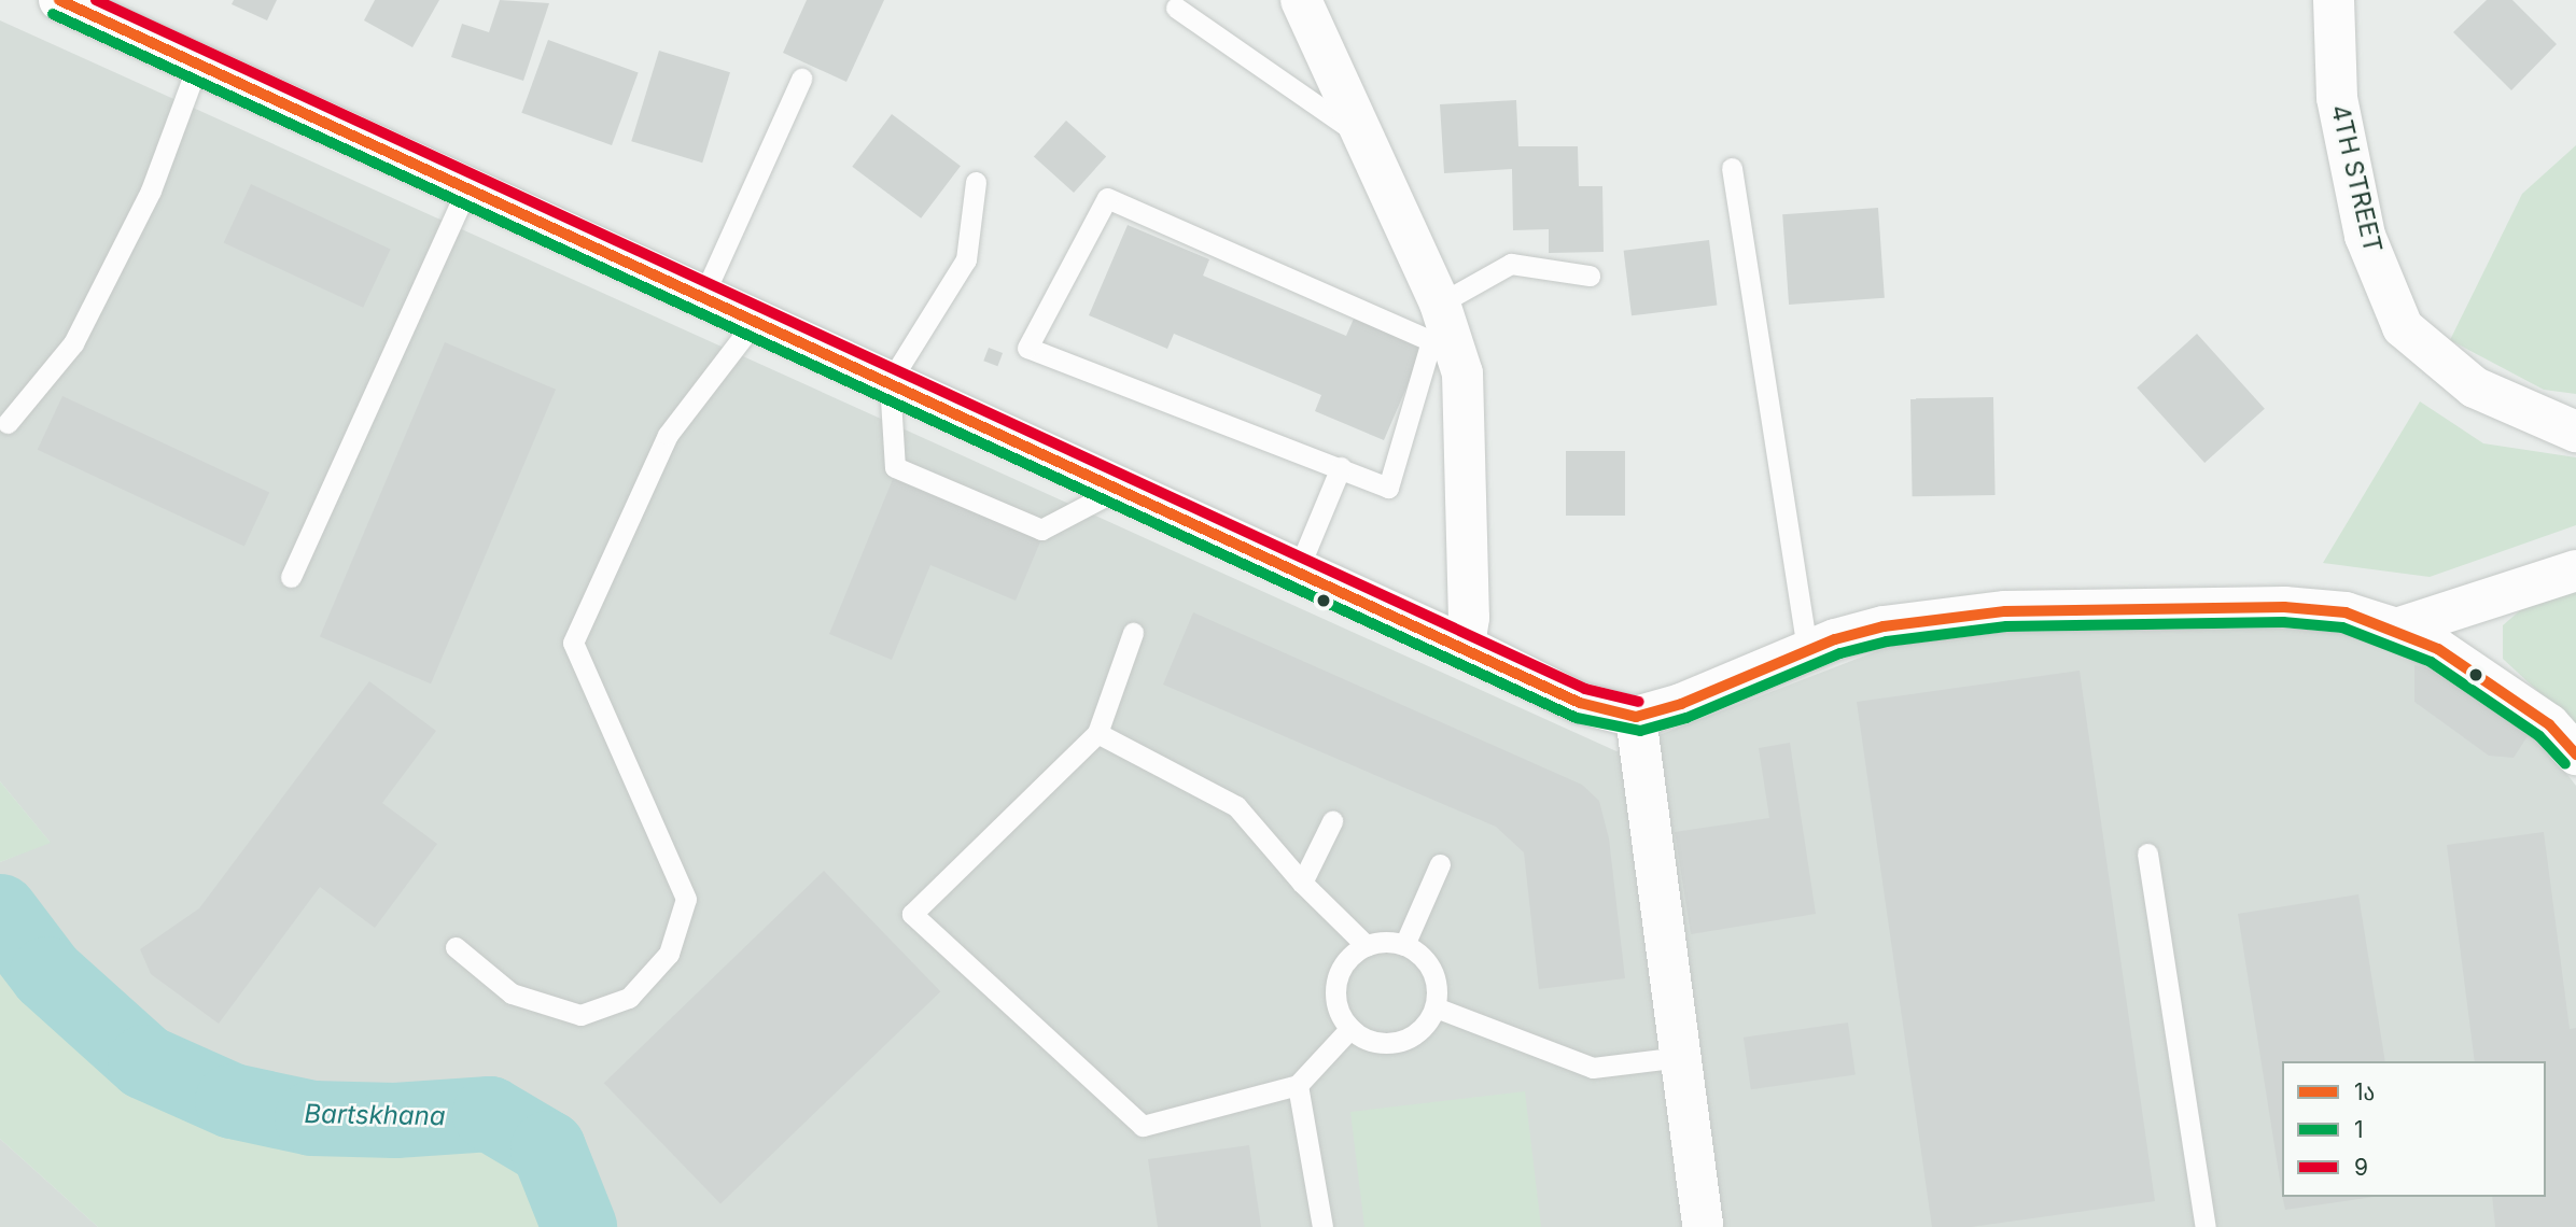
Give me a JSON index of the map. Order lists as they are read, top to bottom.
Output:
{
  "streets": {
    "street": ["4TH STREET"]
  },
  "water": ["Bartskhana"],
  "lines": ["transit line 1ა", "transit line 9", "transit line 1"],
  "legend": ["1ა", "1", "9"]
}
